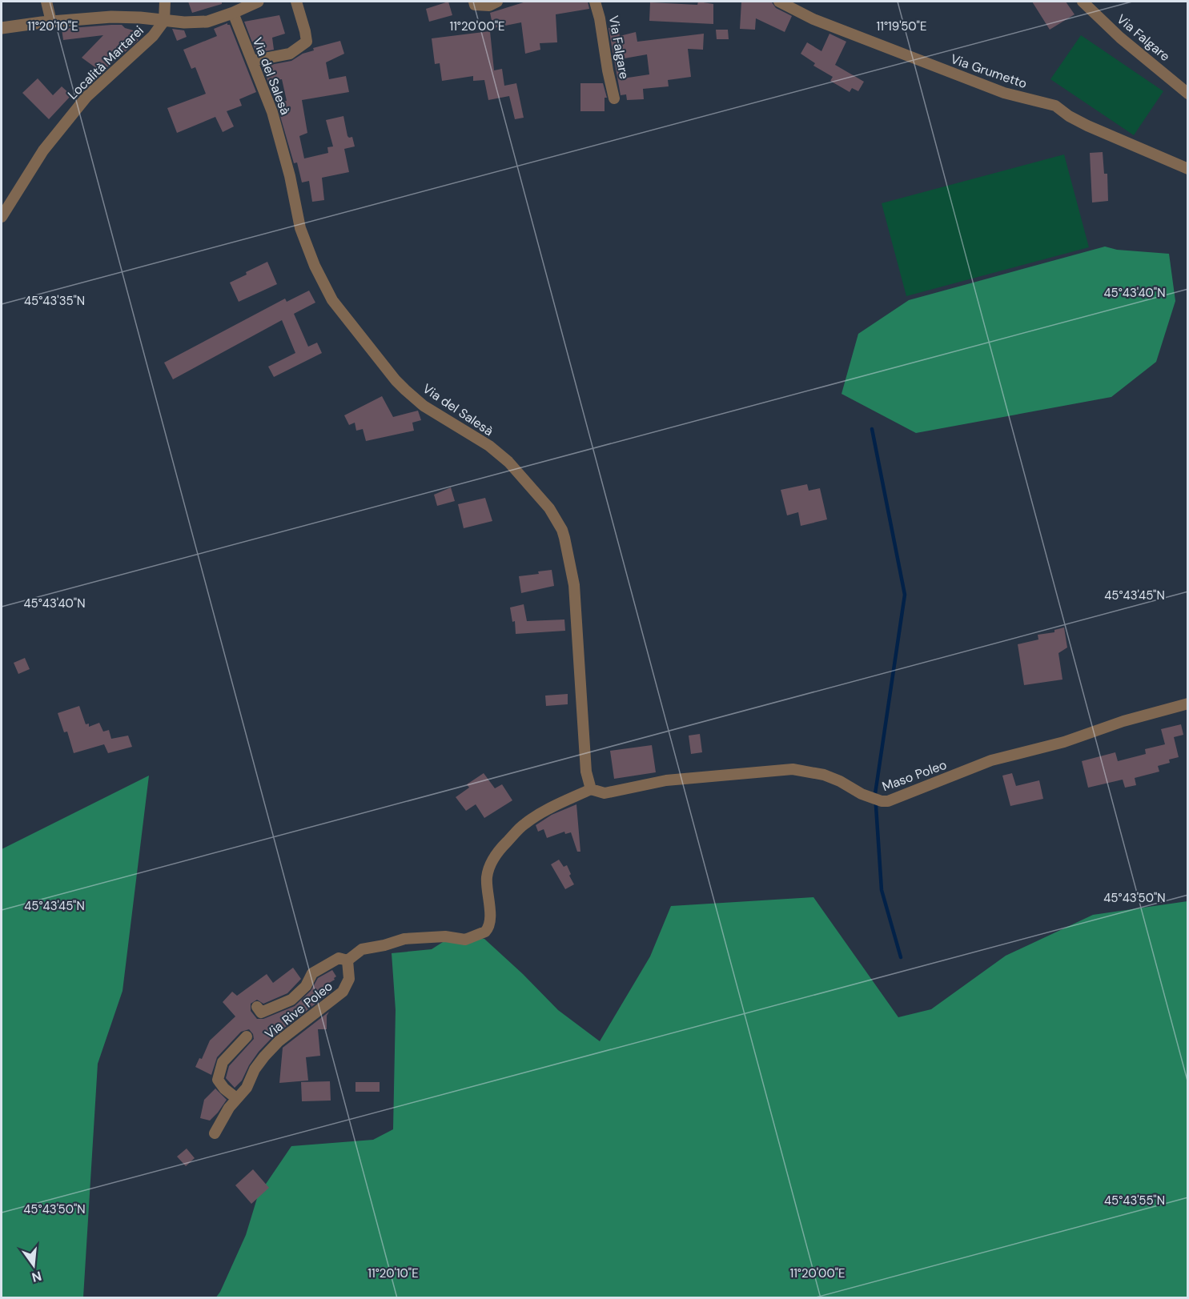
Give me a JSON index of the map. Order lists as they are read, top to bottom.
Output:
{
  "streets": {
    "street": [
      "Via Falgare",
      "Località Martarei",
      "Via Grumetto",
      "Via del Salesà",
      "Maso Poleo",
      "Via Rive Poleo"
    ]
  },
  "crossings": [
    ["Via del Salesà", "Maso Poleo"],
    ["Via del Salesà", "Via Rive Poleo"],
    ["Maso Poleo", "Via Rive Poleo"]
  ],
  "north": "bottom",
  "coordinates": [
    "11°20'10\"E",
    "11°20'00\"E",
    "11°19'50\"E",
    "45°43'40\"N",
    "45°43'35\"N",
    "45°43'45\"N",
    "45°43'50\"N",
    "45°43'55\"N"
  ]
}
